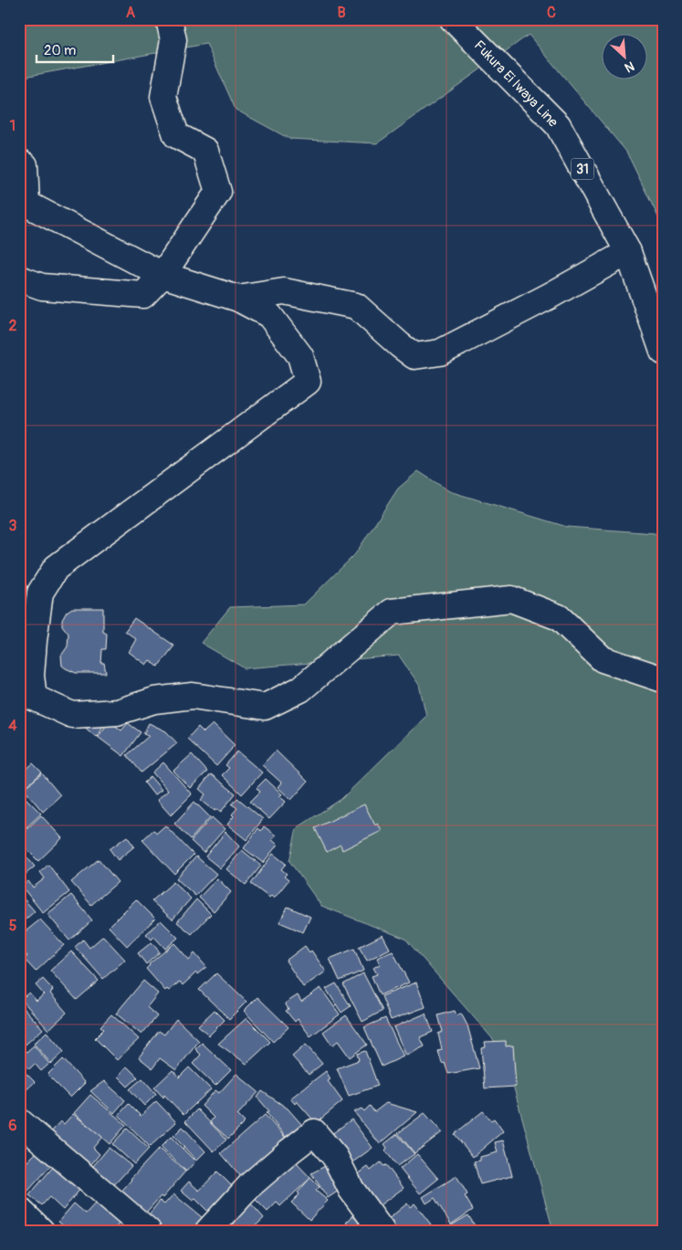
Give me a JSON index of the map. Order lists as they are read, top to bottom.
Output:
{
  "streets": {
    "street": ["Fukura Ei Iwaya Line", "31"]
  },
  "scale_bar": "20 m",
  "north": "bottom right",
  "grid": {
    "columns": ["A", "B", "C"],
    "rows": [
      "1",
      "2",
      "3",
      "4",
      "5",
      "6"
    ]
  }
}
